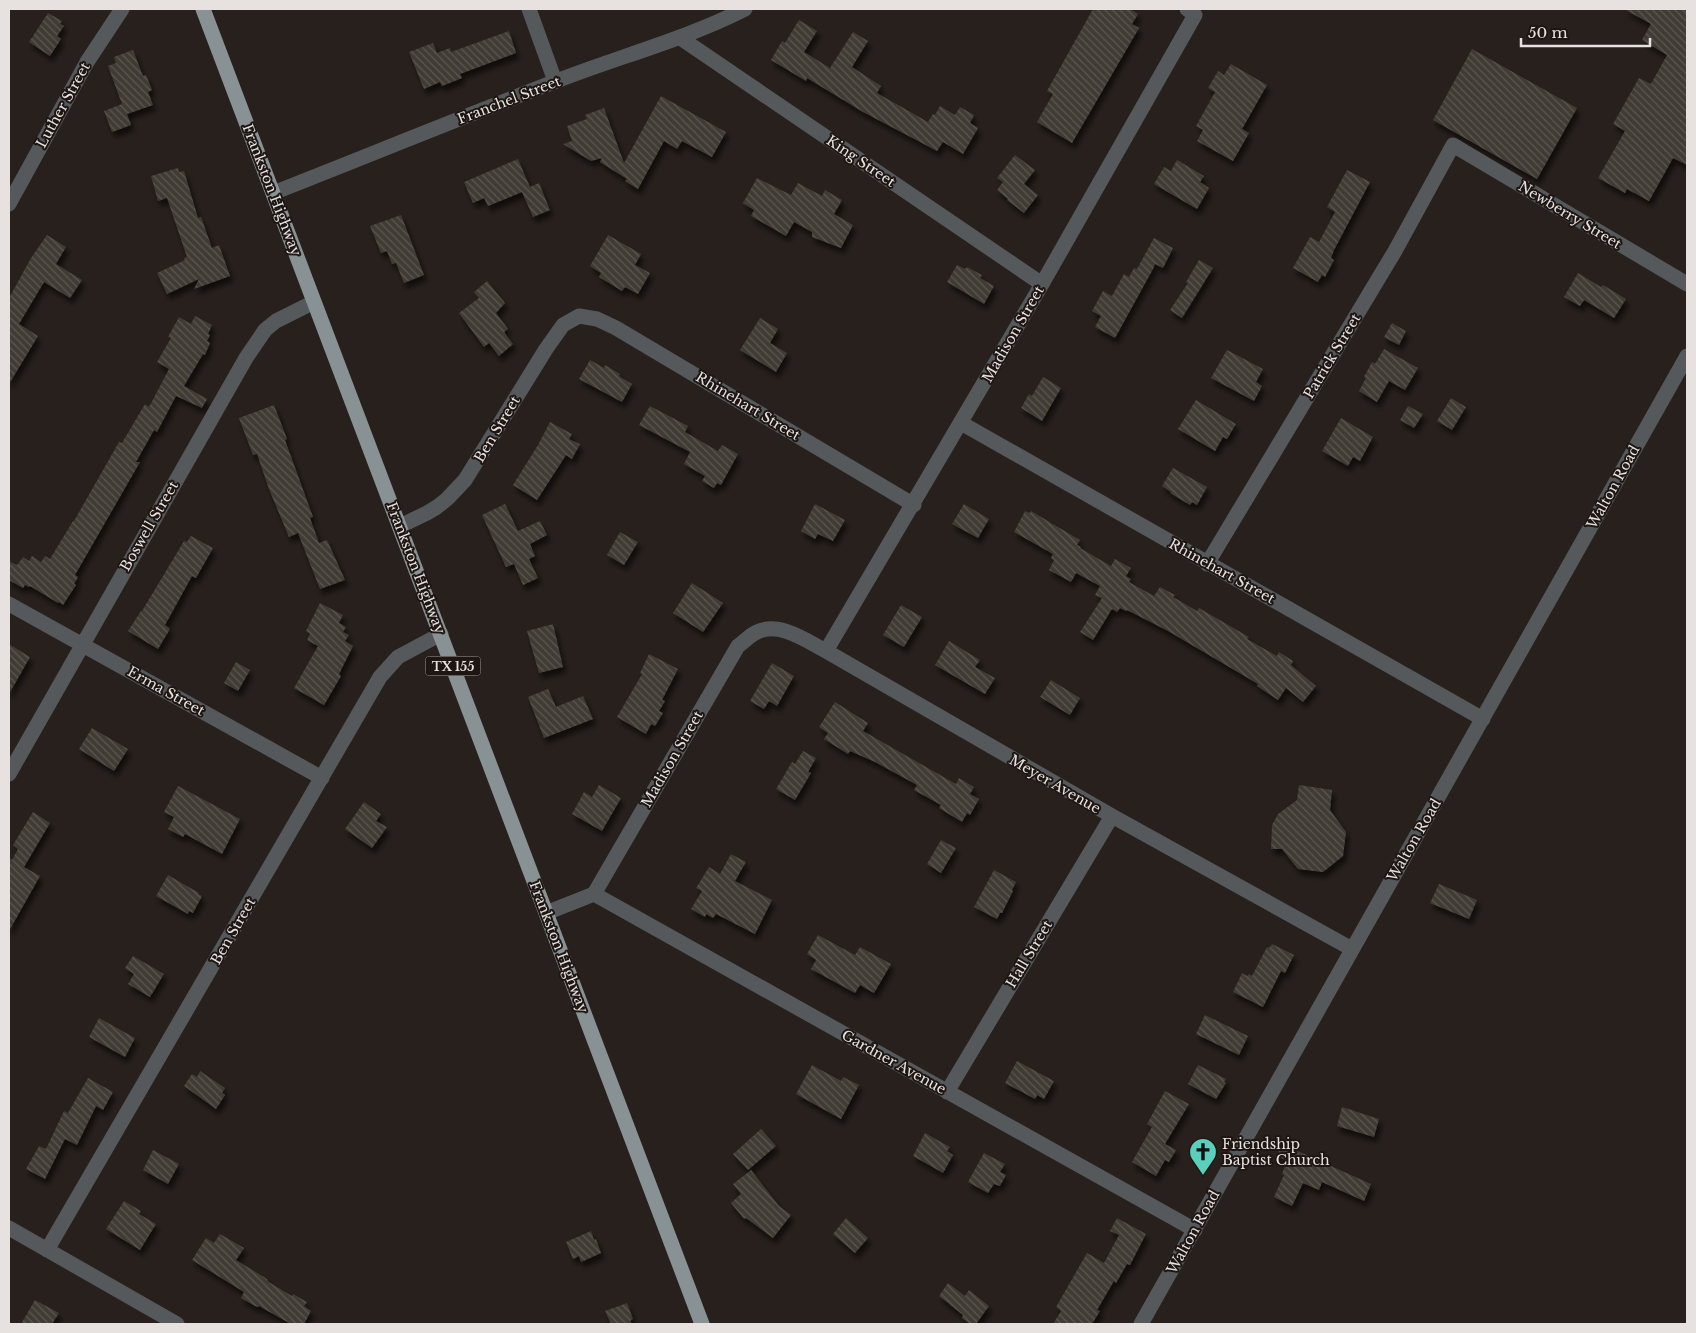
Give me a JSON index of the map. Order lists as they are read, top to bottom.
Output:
{
  "streets": {
    "main road": ["Frankston Highway", "TX 155"],
    "street": [
      "Franchel Street",
      "Luther Street",
      "King Street",
      "Newberry Street",
      "Madison Street",
      "Patrick Street",
      "Rhinehart Street",
      "Ben Street",
      "Walton Road",
      "Boswell Street",
      "Erma Street",
      "Meyer Avenue",
      "Hall Street",
      "Gardner Avenue"
    ]
  },
  "crossings": [
    ["Franchel Street", "King Street"],
    ["Franchel Street", "Frankston Highway"],
    ["King Street", "Madison Street"],
    ["Frankston Highway", "Ben Street"],
    ["Frankston Highway", "Boswell Street"],
    ["Newberry Street", "Patrick Street"],
    ["Madison Street", "Rhinehart Street"],
    ["Madison Street", "Meyer Avenue"],
    ["Madison Street", "Gardner Avenue"],
    ["Patrick Street", "Rhinehart Street"],
    ["Rhinehart Street", "Ben Street"],
    ["Rhinehart Street", "Walton Road"],
    ["Ben Street", "Erma Street"],
    ["Walton Road", "Meyer Avenue"],
    ["Walton Road", "Gardner Avenue"],
    ["Boswell Street", "Erma Street"],
    ["Meyer Avenue", "Hall Street"],
    ["Hall Street", "Gardner Avenue"]
  ],
  "places": {
    "church": ["Friendship Baptist Church"]
  },
  "scale_bar": "50 m"
}
